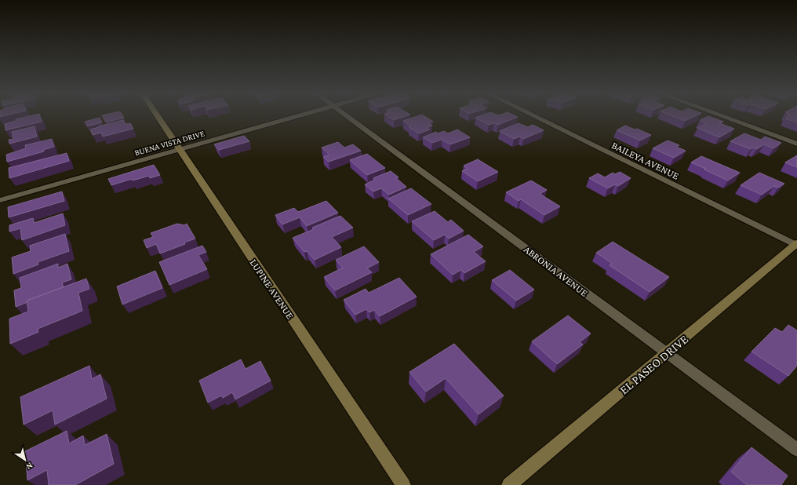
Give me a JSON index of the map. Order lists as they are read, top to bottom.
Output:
{
  "streets": {
    "street": [
      "BUENA VISTA DRIVE",
      "BAILEYA AVENUE",
      "ABRONIA AVENUE",
      "LUPINE AVENUE",
      "EL PASEO DRIVE"
    ]
  },
  "crossings": [
    ["BUENA VISTA DRIVE", "LUPINE AVENUE"],
    ["BAILEYA AVENUE", "EL PASEO DRIVE"],
    ["ABRONIA AVENUE", "EL PASEO DRIVE"]
  ],
  "north": "bottom right"
}
